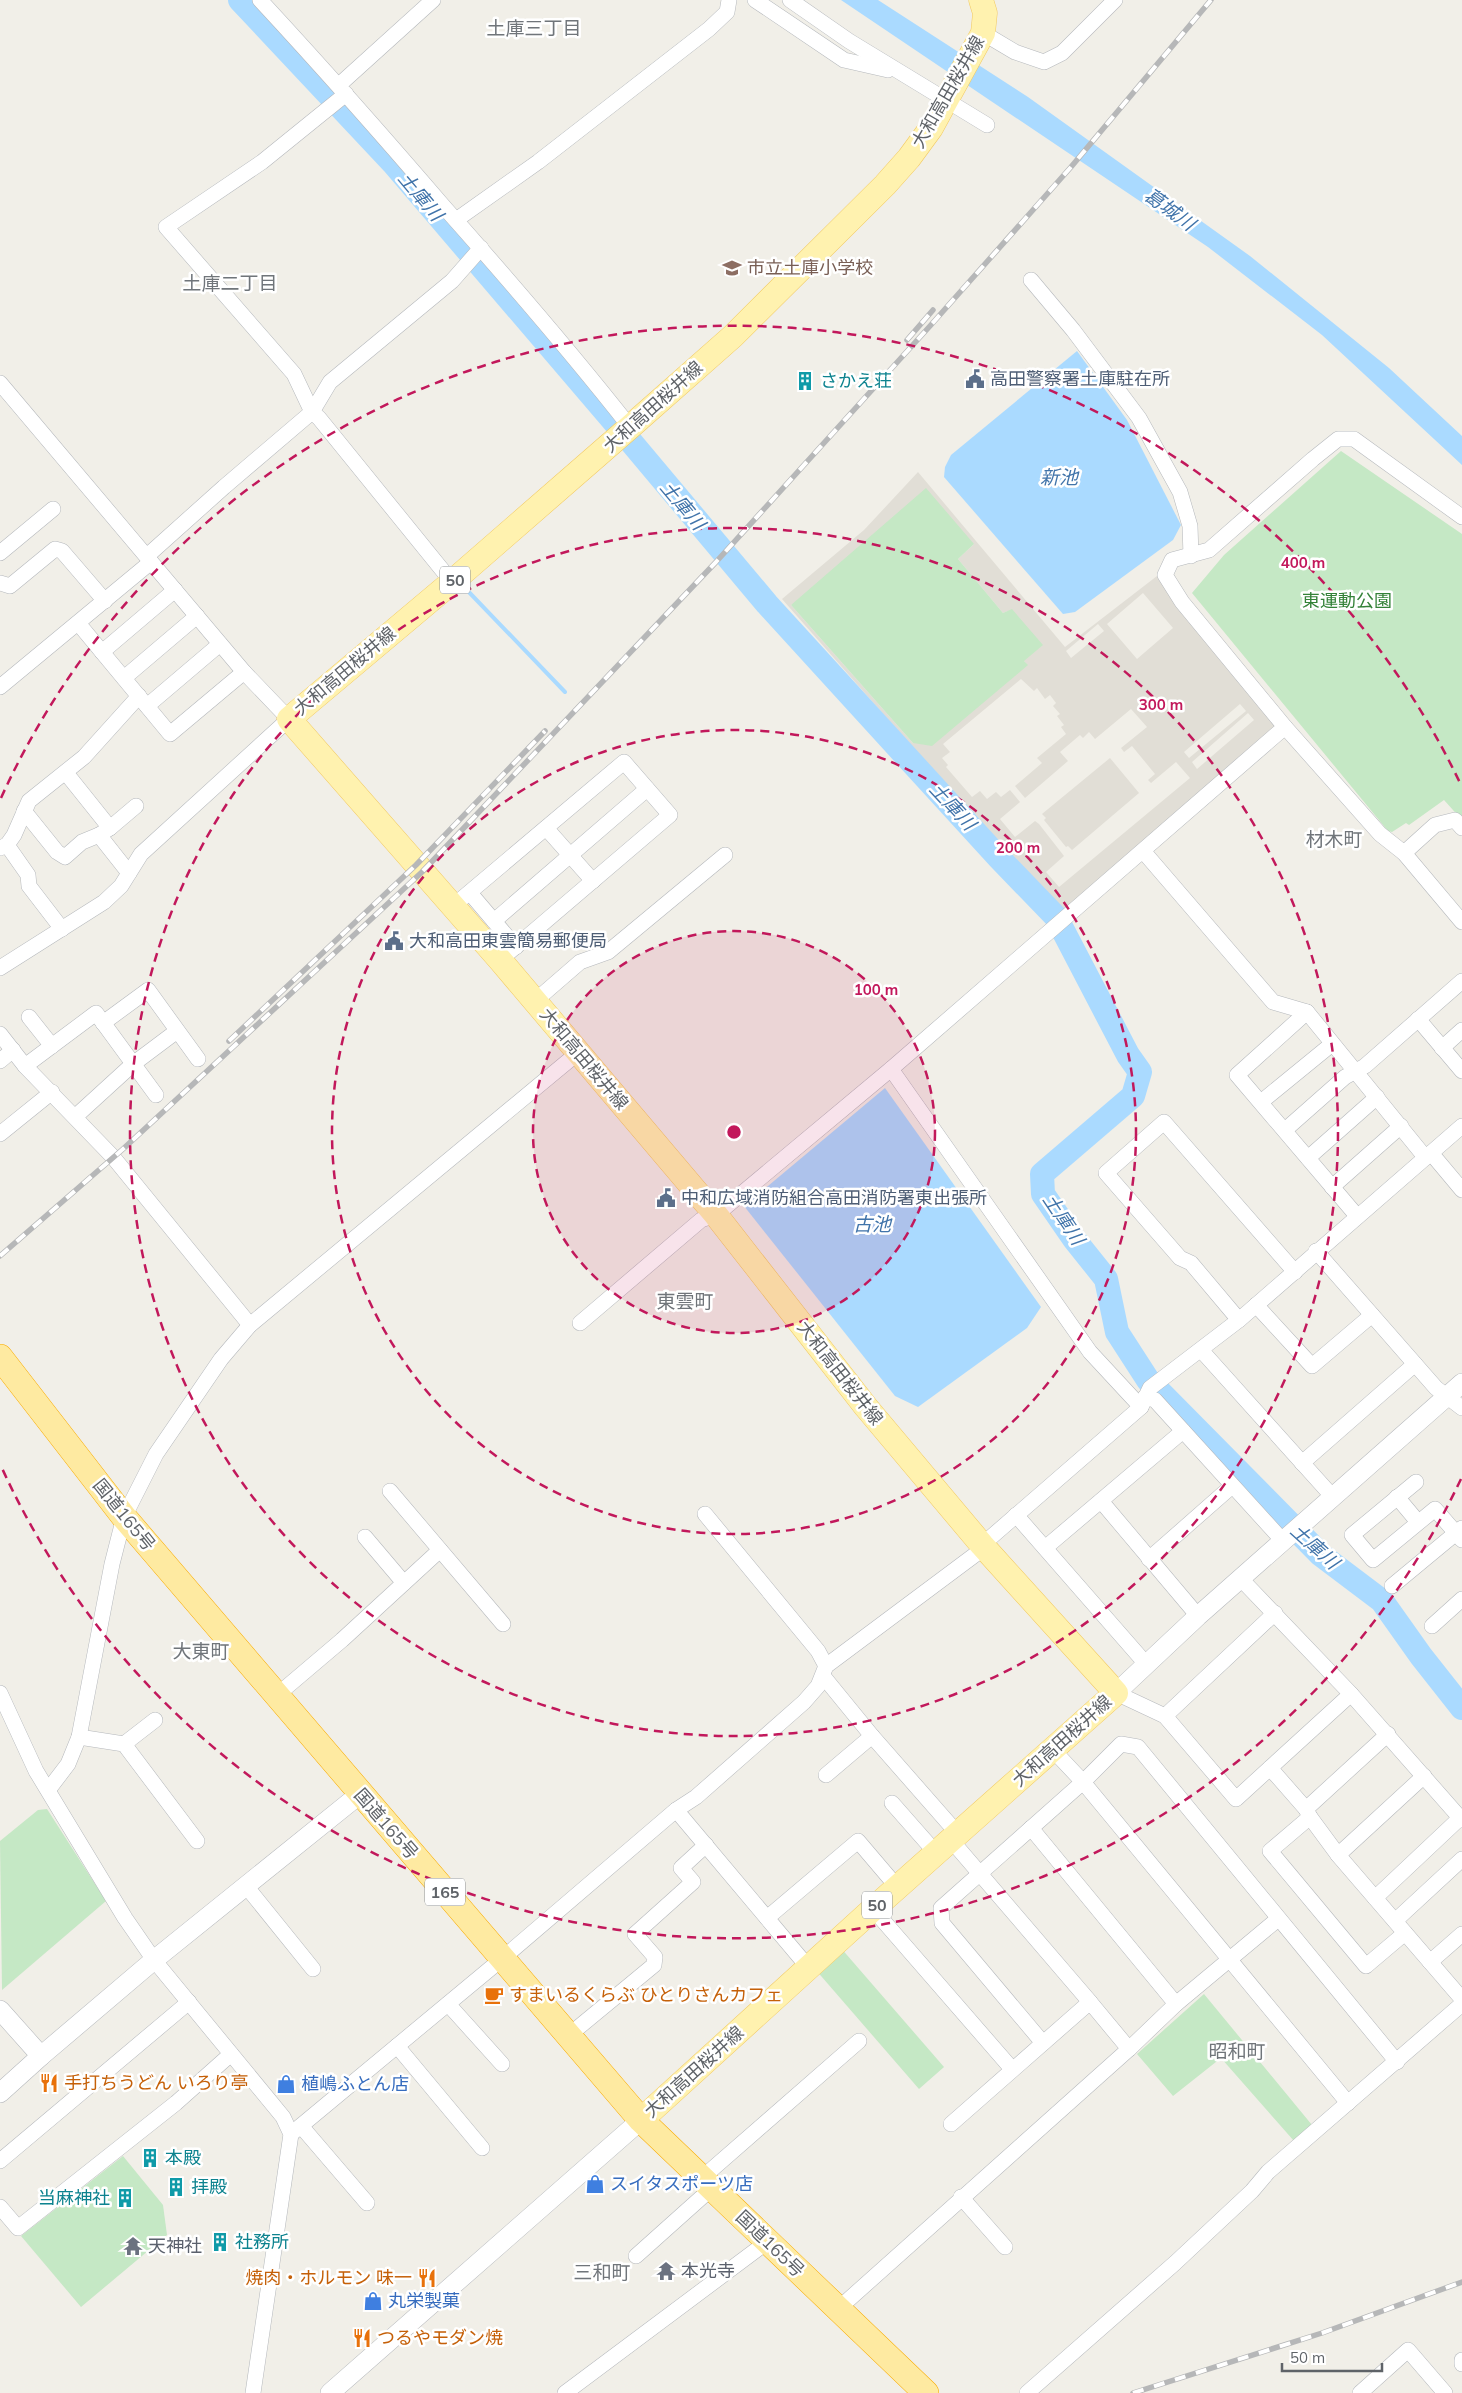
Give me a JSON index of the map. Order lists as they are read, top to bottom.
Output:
{
  "streets": {
    "highway": ["国道165号", "165"],
    "main road": ["大和高田桜井線", "50"]
  },
  "crossings": [
    ["大和高田桜井線", "国道165号"]
  ],
  "districts": [
    "土庫三丁目",
    "土庫二丁目",
    "材木町",
    "東雲町",
    "大東町",
    "昭和町",
    "三和町"
  ],
  "water": [
    "土庫川",
    "葛城川",
    "新池",
    "古池"
  ],
  "parks": ["東運動公園"],
  "places": {
    "school or university": ["市立土庫小学校"],
    "public building": ["高田警察署土庫駐在所", "大和高田東雲簡易郵便局", "中和広域消防組合高田消防署東出張所"],
    "building": [
      "さかえ荘",
      "本殿",
      "拝殿",
      "当麻神社",
      "社務所"
    ],
    "cafe": ["すまいるくらぶ ひとりさんカフェ"],
    "restaurant": ["手打ちうどん いろり亭", "焼肉・ホルモン 味一", "つるやモダン焼"],
    "shop": ["植嶋ふとん店", "スイタスポーツ店", "丸栄製菓"],
    "temple": ["天神社", "本光寺"]
  },
  "scale_bar": "50 m",
  "rings": [
    "400 m",
    "300 m",
    "200 m",
    "100 m"
  ]
}
